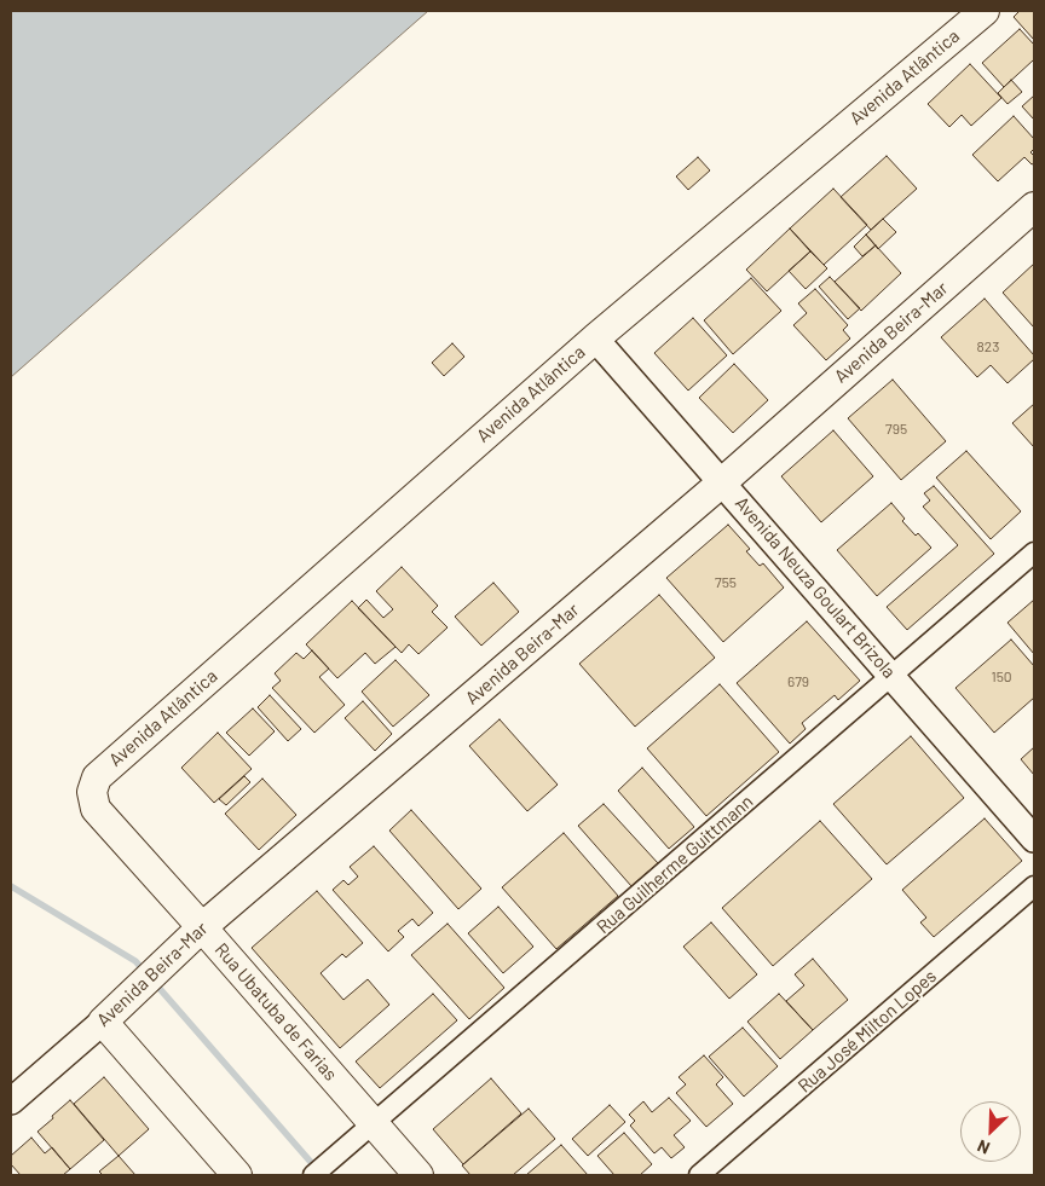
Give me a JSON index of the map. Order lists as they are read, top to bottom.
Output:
{
  "streets": {
    "main road": ["Avenida Atlântica", "Avenida Beira-Mar", "Rua Ubatuba de Farias"],
    "street": ["Avenida Neuza Goulart Brizola", "Rua Guilherme Guittmann", "Rua José Milton Lopes"]
  },
  "crossings": [
    ["Avenida Atlântica", "Avenida Neuza Goulart Brizola"],
    ["Avenida Atlântica", "Rua Ubatuba de Farias"],
    ["Avenida Beira-Mar", "Avenida Neuza Goulart Brizola"],
    ["Avenida Beira-Mar", "Rua Ubatuba de Farias"],
    ["Avenida Neuza Goulart Brizola", "Rua Guilherme Guittmann"],
    ["Rua Guilherme Guittmann", "Rua Ubatuba de Farias"]
  ],
  "house_numbers": [
    "823",
    "795",
    "755",
    "150",
    "679"
  ],
  "north": "bottom left"
}
